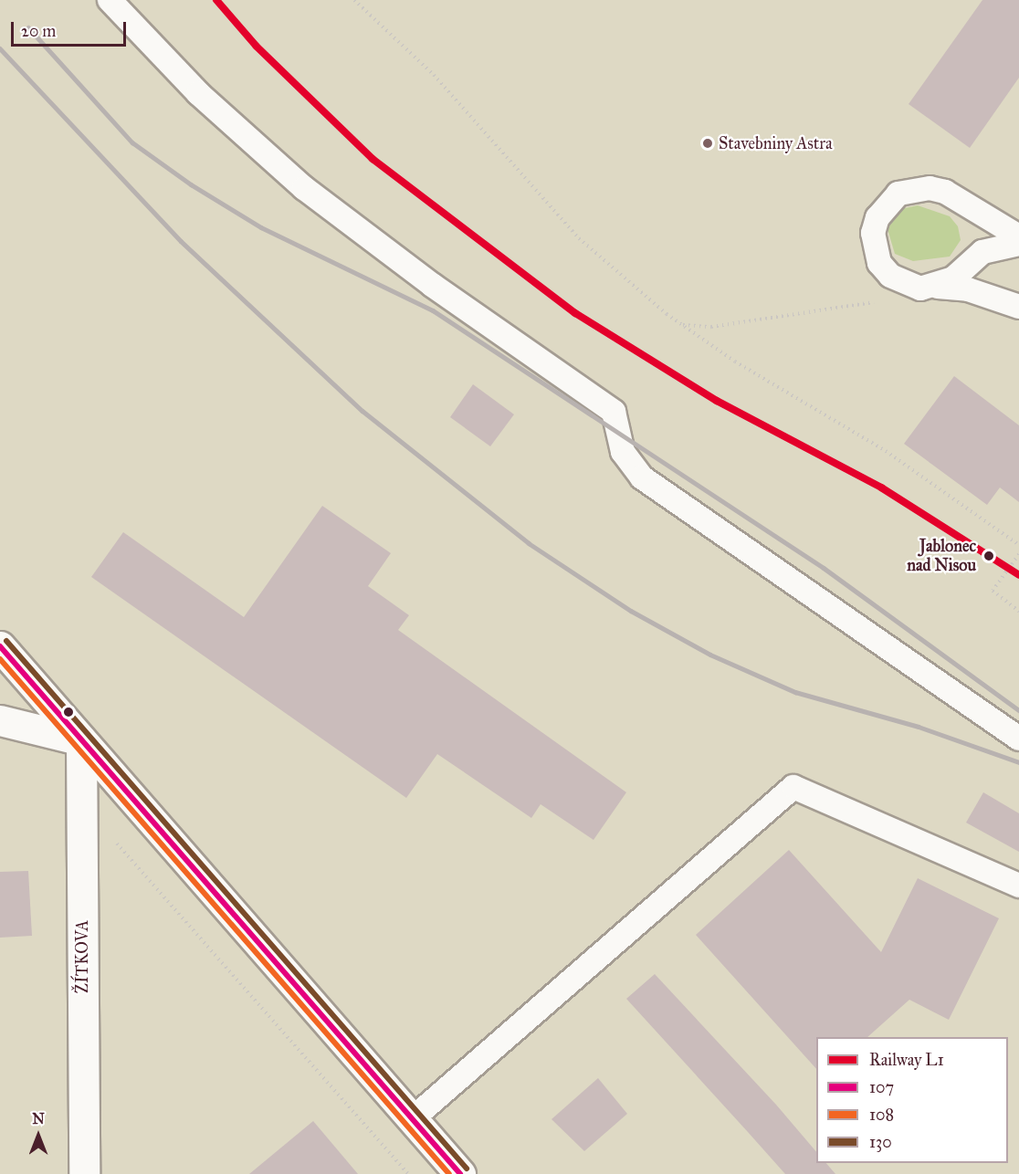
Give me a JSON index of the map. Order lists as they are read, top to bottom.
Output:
{
  "streets": {
    "street": ["ŽÍTKOVA"]
  },
  "places": ["Stavebniny Astra", "Jablonec nad Nisou"],
  "lines": [
    "rail line L1",
    "transit line 130",
    "transit line 107",
    "transit line 108"
  ],
  "legend": [
    "Railway L1",
    "107",
    "108",
    "130"
  ],
  "scale_bar": "20 m",
  "north": "top"
}
